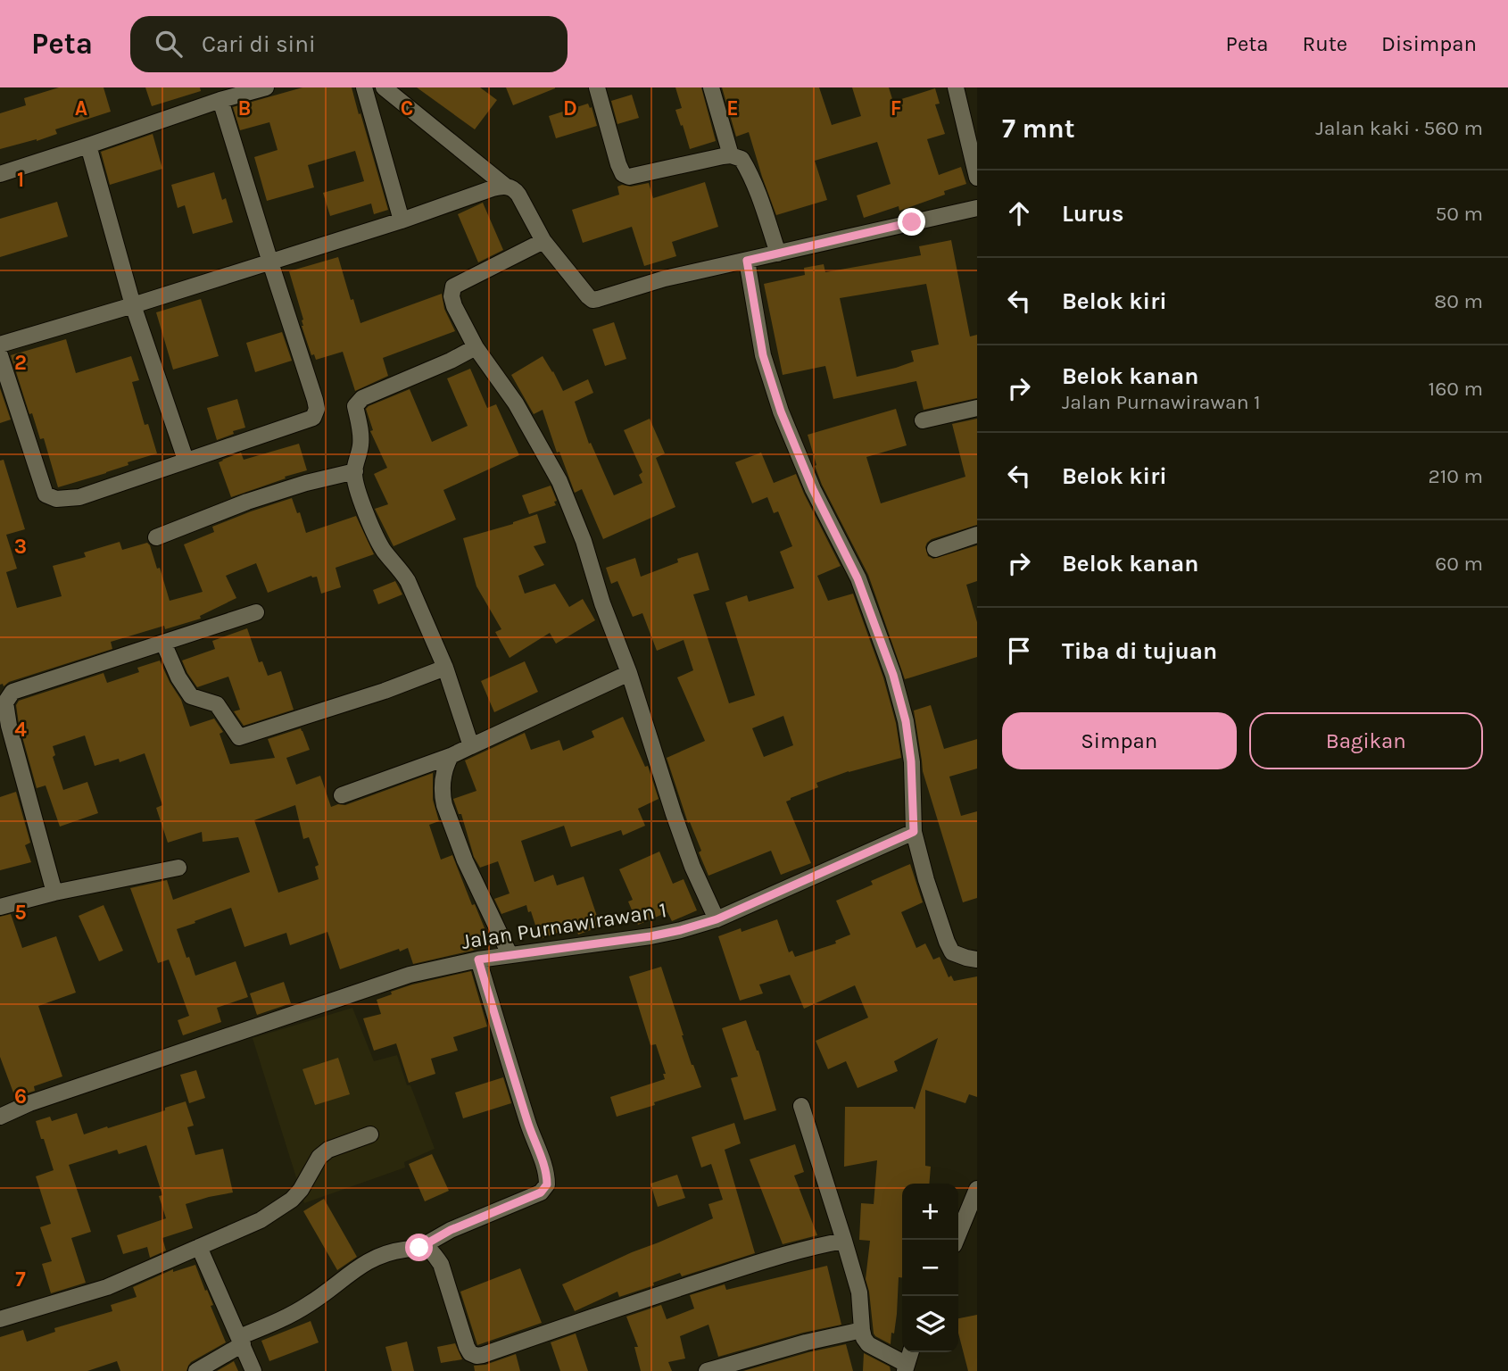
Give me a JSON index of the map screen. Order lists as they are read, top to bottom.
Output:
{
  "streets": {
    "street": ["Jalan Purnawirawan 1"]
  },
  "page": {
    "header": "Peta",
    "search": "Cari di sini",
    "nav": ["Peta", "Rute", "Disimpan"],
    "heading": ["7 mnt", "Jalan kaki · 560 m"],
    "list": [
      ["Lurus", "50 m"],
      ["Belok kiri", "80 m"],
      ["Belok kanan", "Jalan Purnawirawan 1", "160 m"],
      ["Belok kiri", "210 m"],
      ["Belok kanan", "60 m"],
      "Tiba di tujuan"
    ],
    "buttons": ["Simpan", "Bagikan"],
    "map_buttons": ["+", "−"]
  },
  "grid": {
    "columns": [
      "A",
      "B",
      "C",
      "D",
      "E",
      "F"
    ],
    "rows": [
      "1",
      "2",
      "3",
      "4",
      "5",
      "6",
      "7"
    ]
  }
}
